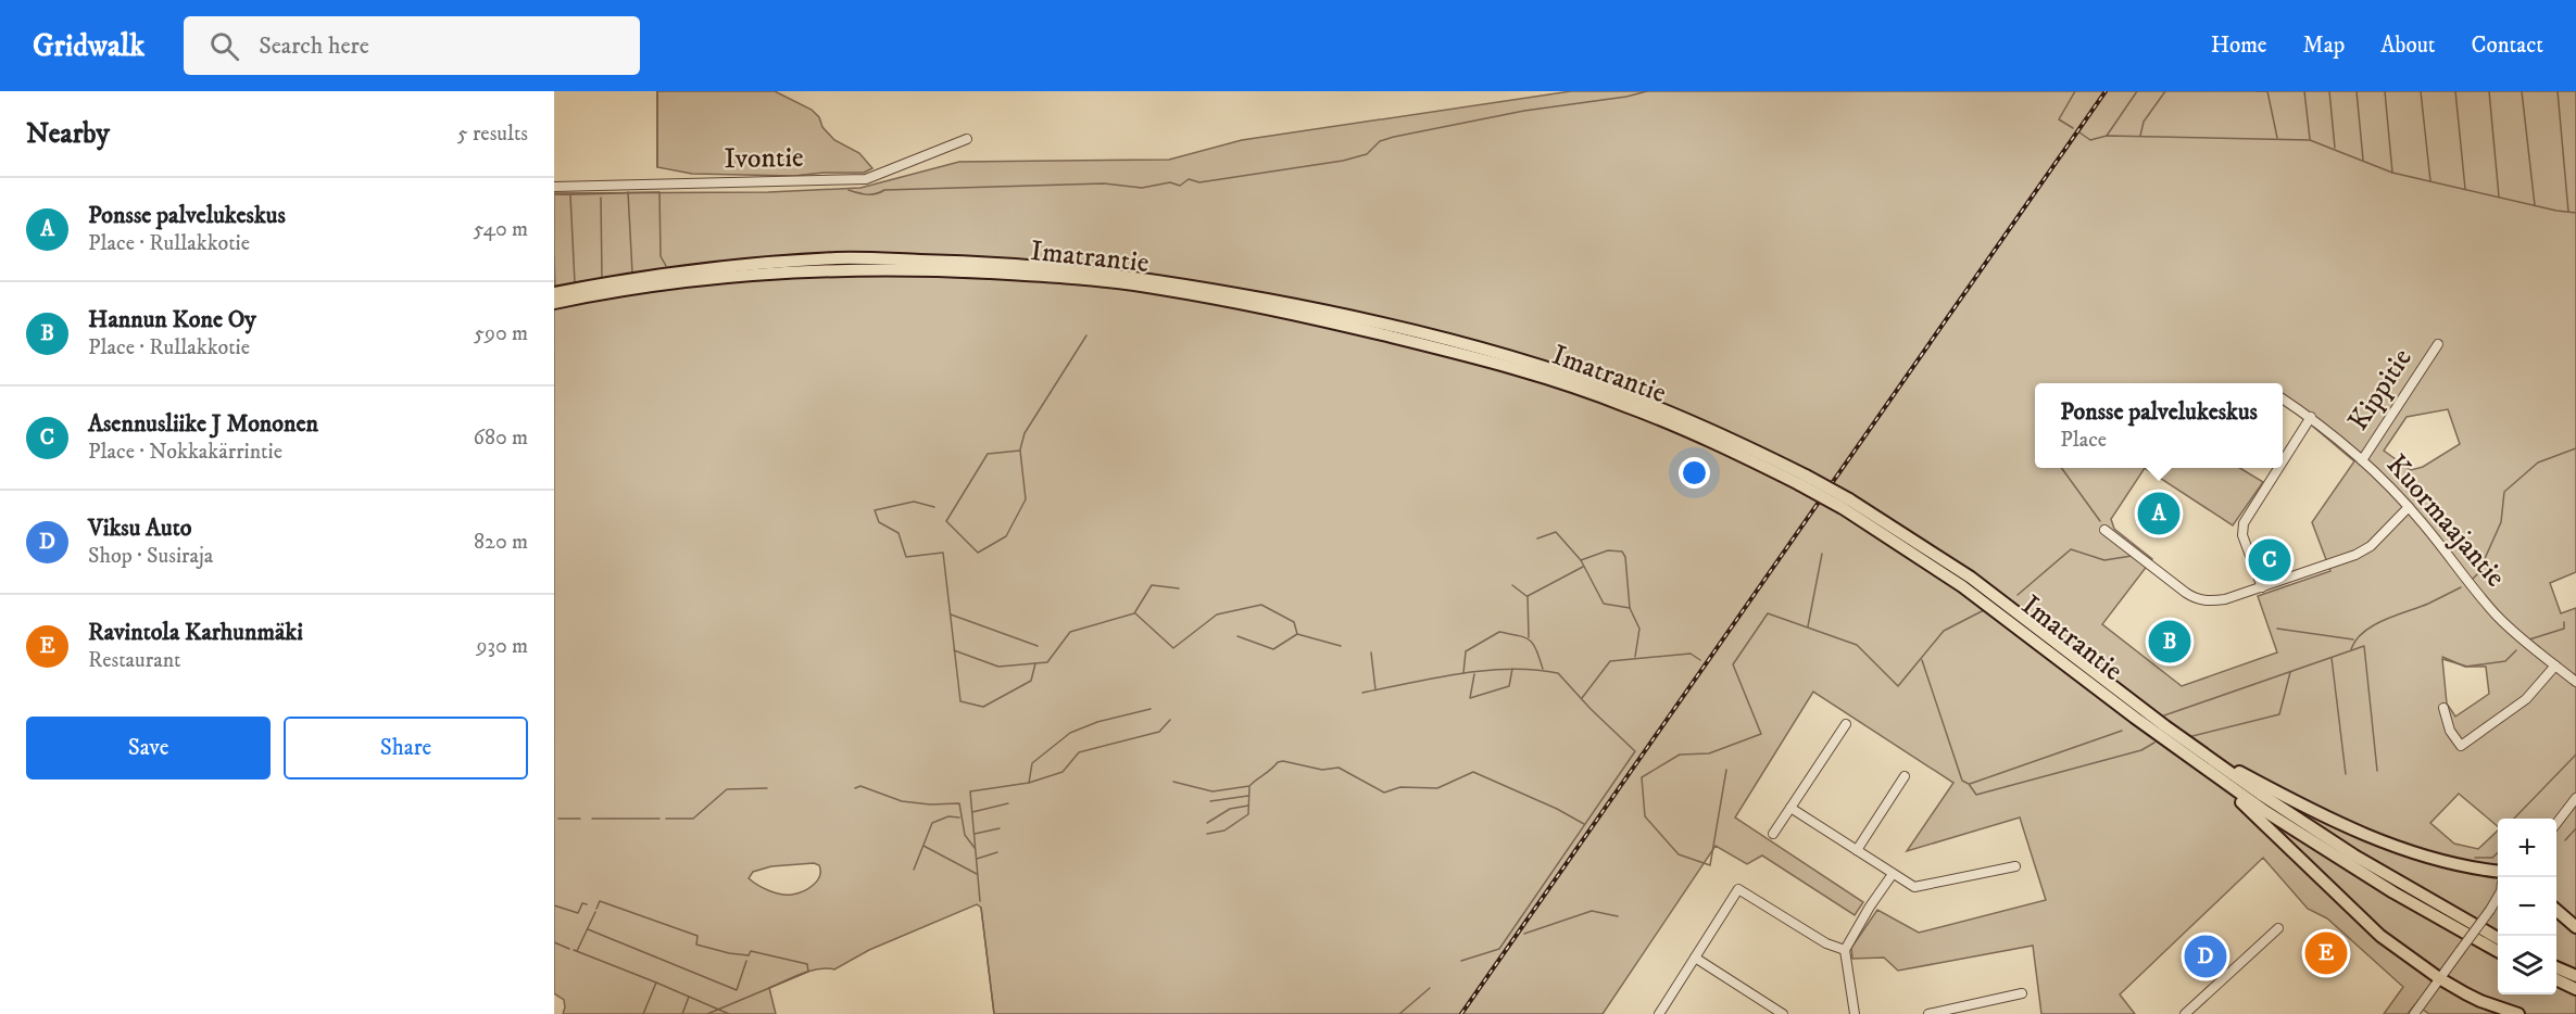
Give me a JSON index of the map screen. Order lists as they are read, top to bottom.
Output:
{
  "streets": {
    "highway": ["Imatrantie"],
    "street": ["Ivontie", "Kippitie", "Kuormaajantie"]
  },
  "crossings": [
    ["Kippitie", "Kuormaajantie"]
  ],
  "page": {
    "header": "Gridwalk",
    "search": "Search here",
    "nav": [
      "Home",
      "Map",
      "About",
      "Contact"
    ],
    "heading": ["Nearby", "5 results"],
    "list": [
      {
        "mark": "A",
        "name": "Ponsse palvelukeskus",
        "note": "Place · Rullakkotie",
        "value": "540 m"
      },
      {
        "mark": "B",
        "name": "Hannun Kone Oy",
        "note": "Place · Rullakkotie",
        "value": "590 m"
      },
      {
        "mark": "C",
        "name": "Asennusliike J Mononen",
        "note": "Place · Nokkakärrintie",
        "value": "680 m"
      },
      {
        "mark": "D",
        "name": "Viksu Auto",
        "note": "Shop · Susiraja",
        "value": "820 m"
      },
      {
        "mark": "E",
        "name": "Ravintola Karhunmäki",
        "note": "Restaurant",
        "value": "930 m"
      }
    ],
    "popup": ["Ponsse palvelukeskus", "Place"],
    "pins": [
      "A",
      "C",
      "B",
      "E",
      "D"
    ],
    "buttons": ["Save", "Share"],
    "map_buttons": ["+", "−"]
  }
}
